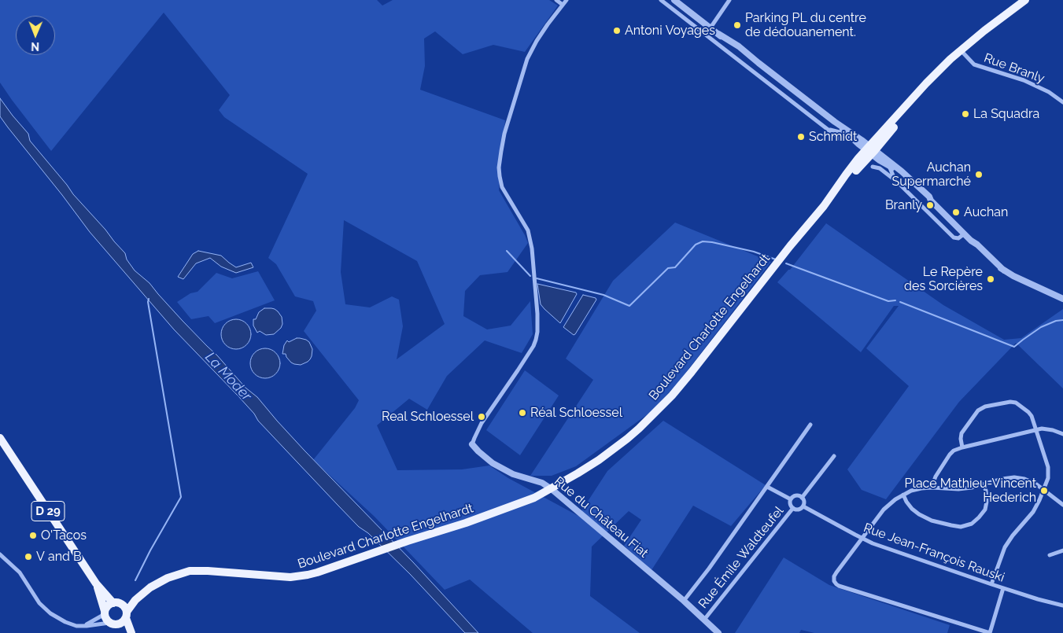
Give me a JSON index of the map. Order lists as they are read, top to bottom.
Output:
{
  "streets": {
    "main road": ["Boulevard Charlotte Engelhardt", "D 29"],
    "street": [
      "Rue Branly",
      "Rue du Château Fiat",
      "Rue Jean-François Rauski",
      "Rue Émile Waldteufel"
    ]
  },
  "crossings": [
    ["Rue Branly", "Boulevard Charlotte Engelhardt"],
    ["Boulevard Charlotte Engelhardt", "D 29"],
    ["Boulevard Charlotte Engelhardt", "Rue du Château Fiat"],
    ["Rue du Château Fiat", "Rue Émile Waldteufel"],
    ["Rue Jean-François Rauski", "Rue Émile Waldteufel"]
  ],
  "water": ["La Moder"],
  "places": [
    "Parking PL du centre de dédouanement.",
    "Antoni Voyages",
    "La Squadra",
    "Schmidt",
    "Auchan Supermarché",
    "Branly",
    "Auchan",
    "Le Repère des Sorcières",
    "Réal Schloessel",
    "Real Schloessel",
    "Place Mathieu-Vincent Hederich",
    "O'Tacos",
    "V and B"
  ],
  "north": "bottom"
}
